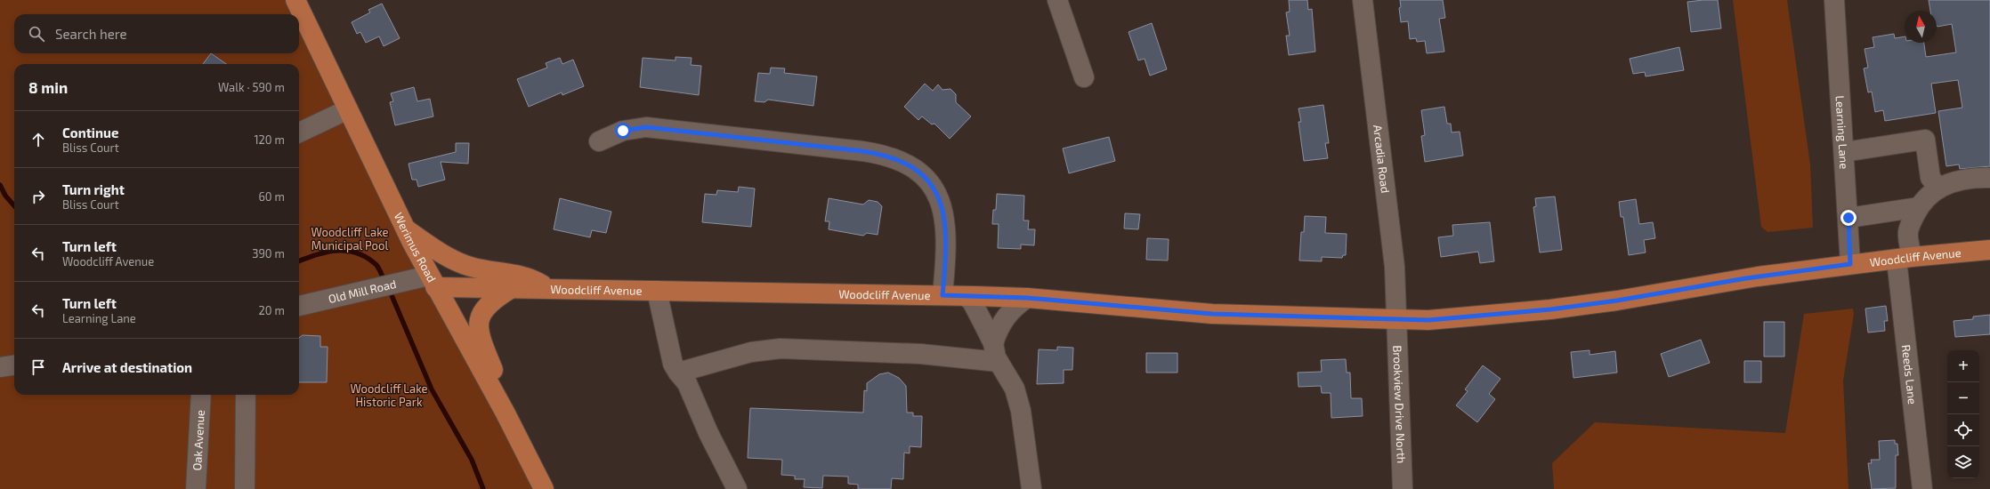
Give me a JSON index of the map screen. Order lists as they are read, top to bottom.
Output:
{
  "streets": {
    "main road": ["Werimus Road", "Woodcliff Avenue"],
    "street": [
      "Learning Lane",
      "Arcadia Road",
      "Old Mill Road",
      "Reeds Lane",
      "Brookview Drive North",
      "Oak Avenue"
    ]
  },
  "crossings": [
    ["Learning Lane", "Woodcliff Avenue"],
    ["Arcadia Road", "Woodcliff Avenue"],
    ["Arcadia Road", "Brookview Drive North"],
    ["Werimus Road", "Woodcliff Avenue"],
    ["Werimus Road", "Old Mill Road"],
    ["Woodcliff Avenue", "Old Mill Road"],
    ["Woodcliff Avenue", "Reeds Lane"],
    ["Woodcliff Avenue", "Brookview Drive North"]
  ],
  "parks": ["Woodcliff Lake Municipal Pool", "Woodcliff Lake Historic Park"],
  "north": "top",
  "page": {
    "search": "Search here",
    "heading": ["8 min", "Walk · 590 m"],
    "list": [
      ["Continue", "Bliss Court", "120 m"],
      ["Turn right", "Bliss Court", "60 m"],
      ["Turn left", "Woodcliff Avenue", "390 m"],
      ["Turn left", "Learning Lane", "20 m"],
      "Arrive at destination"
    ],
    "map_buttons": ["+", "−"]
  }
}
